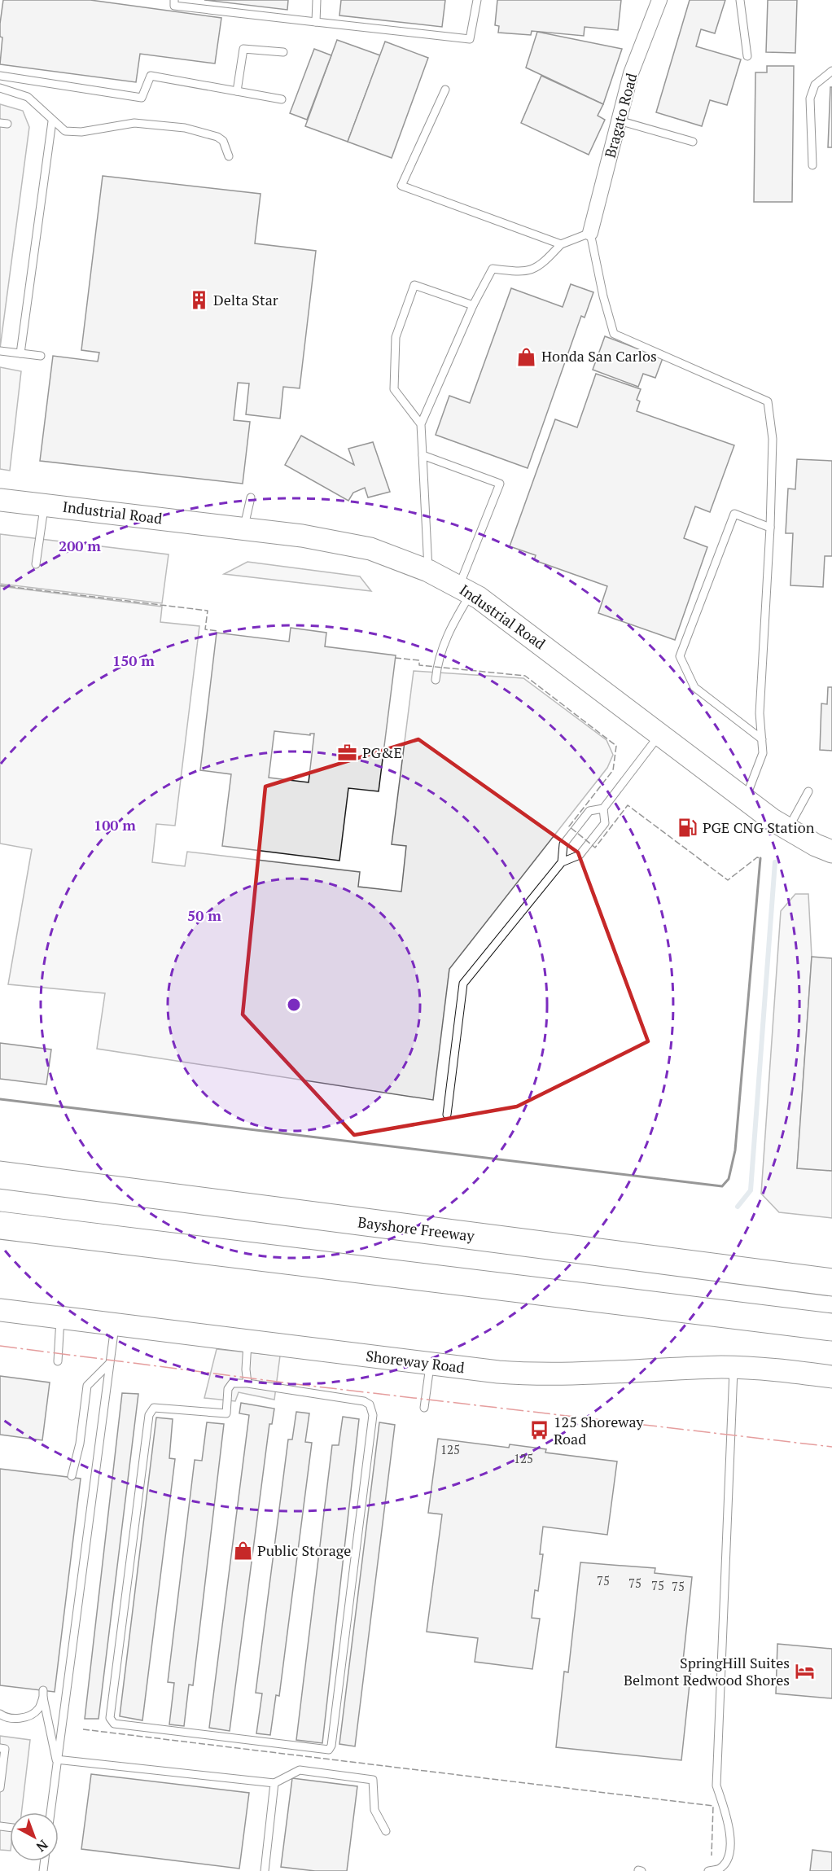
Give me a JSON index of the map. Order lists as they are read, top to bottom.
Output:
{
  "streets": {
    "highway": ["Bayshore Freeway"],
    "main road": ["Industrial Road", "Shoreway Road"],
    "street": ["Bragato Road"]
  },
  "places": {
    "building": ["Delta Star"],
    "shop": ["Honda San Carlos", "Public Storage"],
    "office": ["PG&E"],
    "fuel station": ["PGE CNG Station"],
    "bus stop": ["125 Shoreway Road"],
    "hotel": ["SpringHill Suites Belmont Redwood Shores"]
  },
  "house_numbers": [
    "125",
    "125",
    "75",
    "75",
    "75",
    "75"
  ],
  "north": "bottom right",
  "rings": [
    "200 m",
    "150 m",
    "100 m",
    "50 m"
  ]
}
